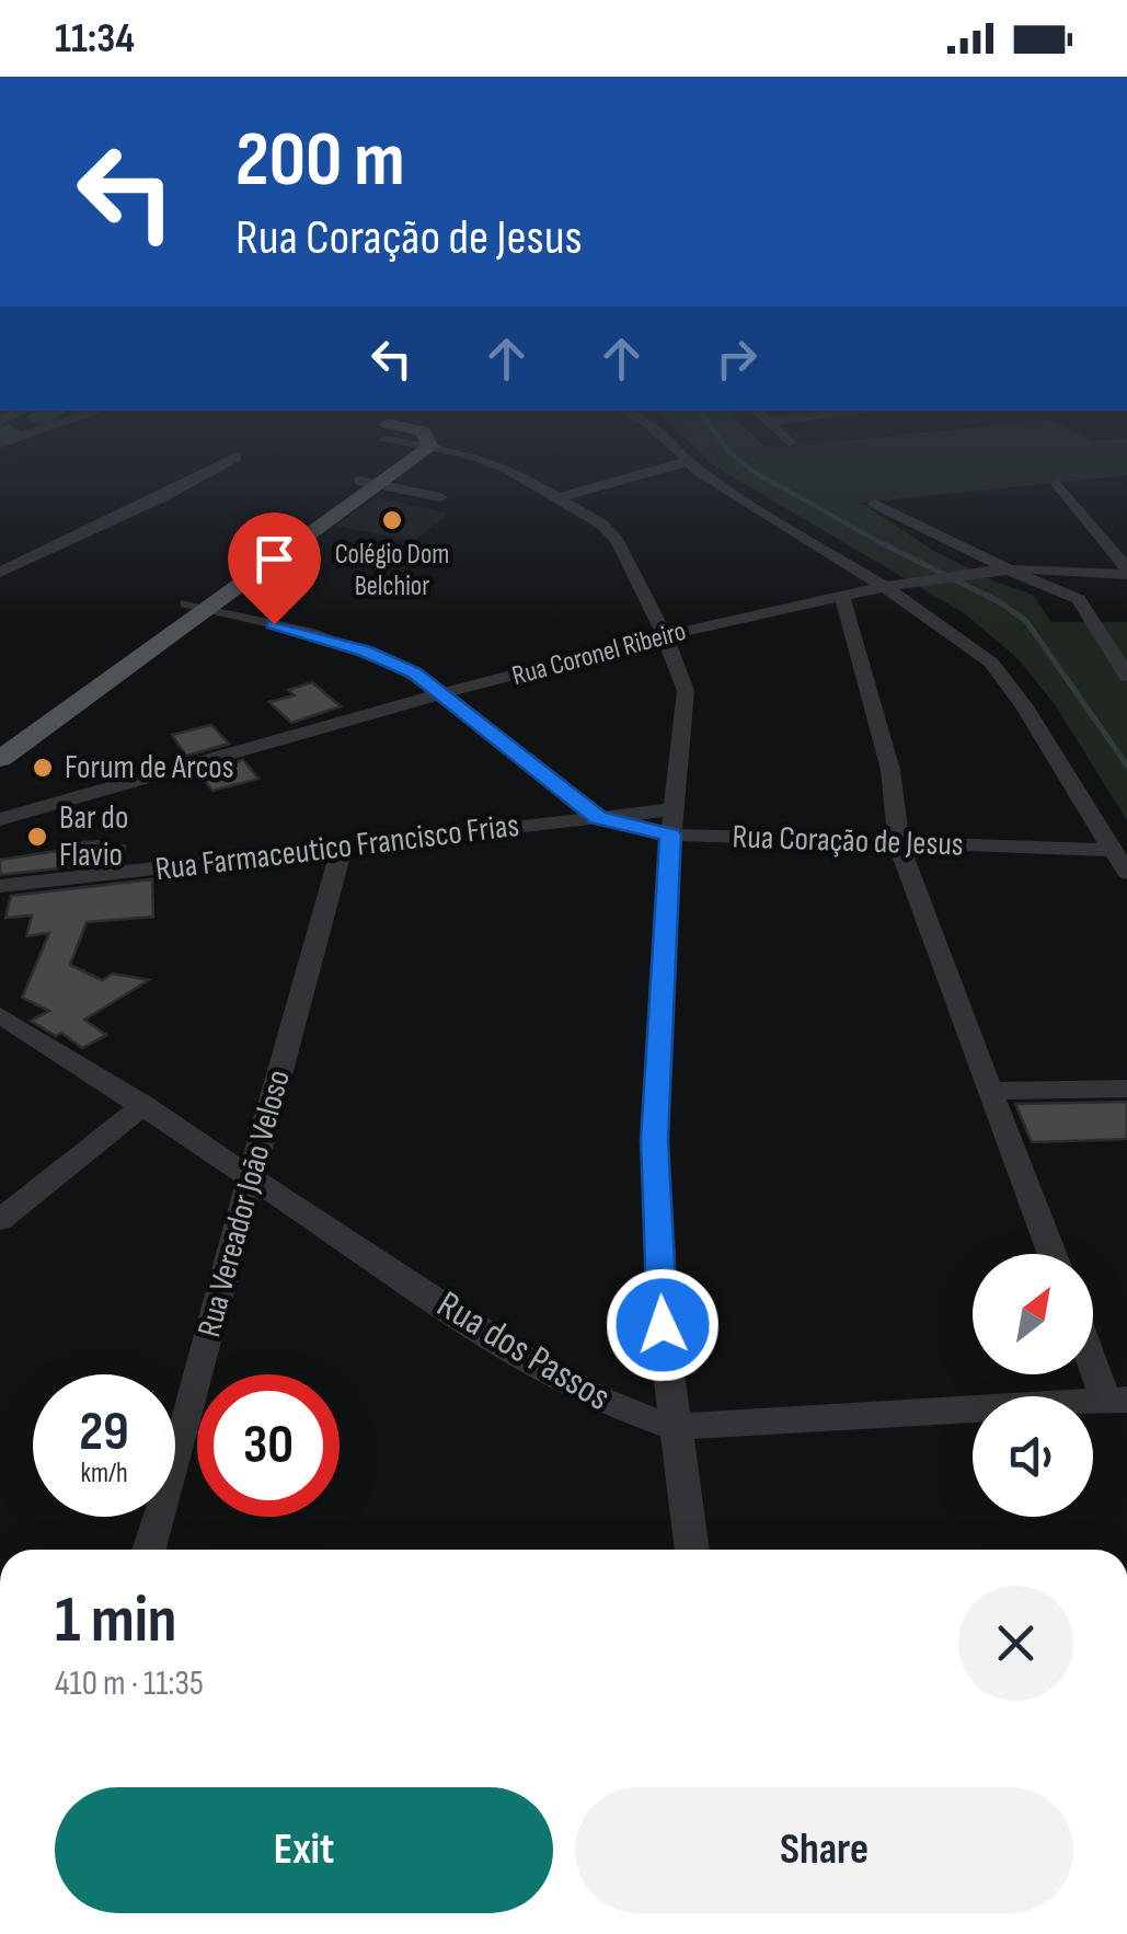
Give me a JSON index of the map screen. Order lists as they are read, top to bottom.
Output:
{
  "streets": {
    "street": [
      "Rua Coronel Ribeiro",
      "Rua Coração de Jesus",
      "Rua Farmaceutico Francisco Frias",
      "Rua Vereador João Veloso",
      "Rua dos Passos"
    ]
  },
  "crossings": [
    ["Rua Coronel Ribeiro", "Rua Coração de Jesus"],
    ["Rua Coração de Jesus", "Rua Farmaceutico Francisco Frias"],
    ["Rua Farmaceutico Francisco Frias", "Rua Vereador João Veloso"],
    ["Rua Vereador João Veloso", "Rua dos Passos"]
  ],
  "places": ["Colégio Dom Belchior", "Forum de Arcos", "Bar do Flavio"],
  "north": "top right",
  "page": {
    "status": "11:34",
    "turn": ["200 m", "Rua Coração de Jesus"],
    "speed": "29 km/h",
    "limit": "30",
    "heading": ["1 min", "410 m · 11:35"],
    "buttons": ["Exit", "Share"]
  }
}
